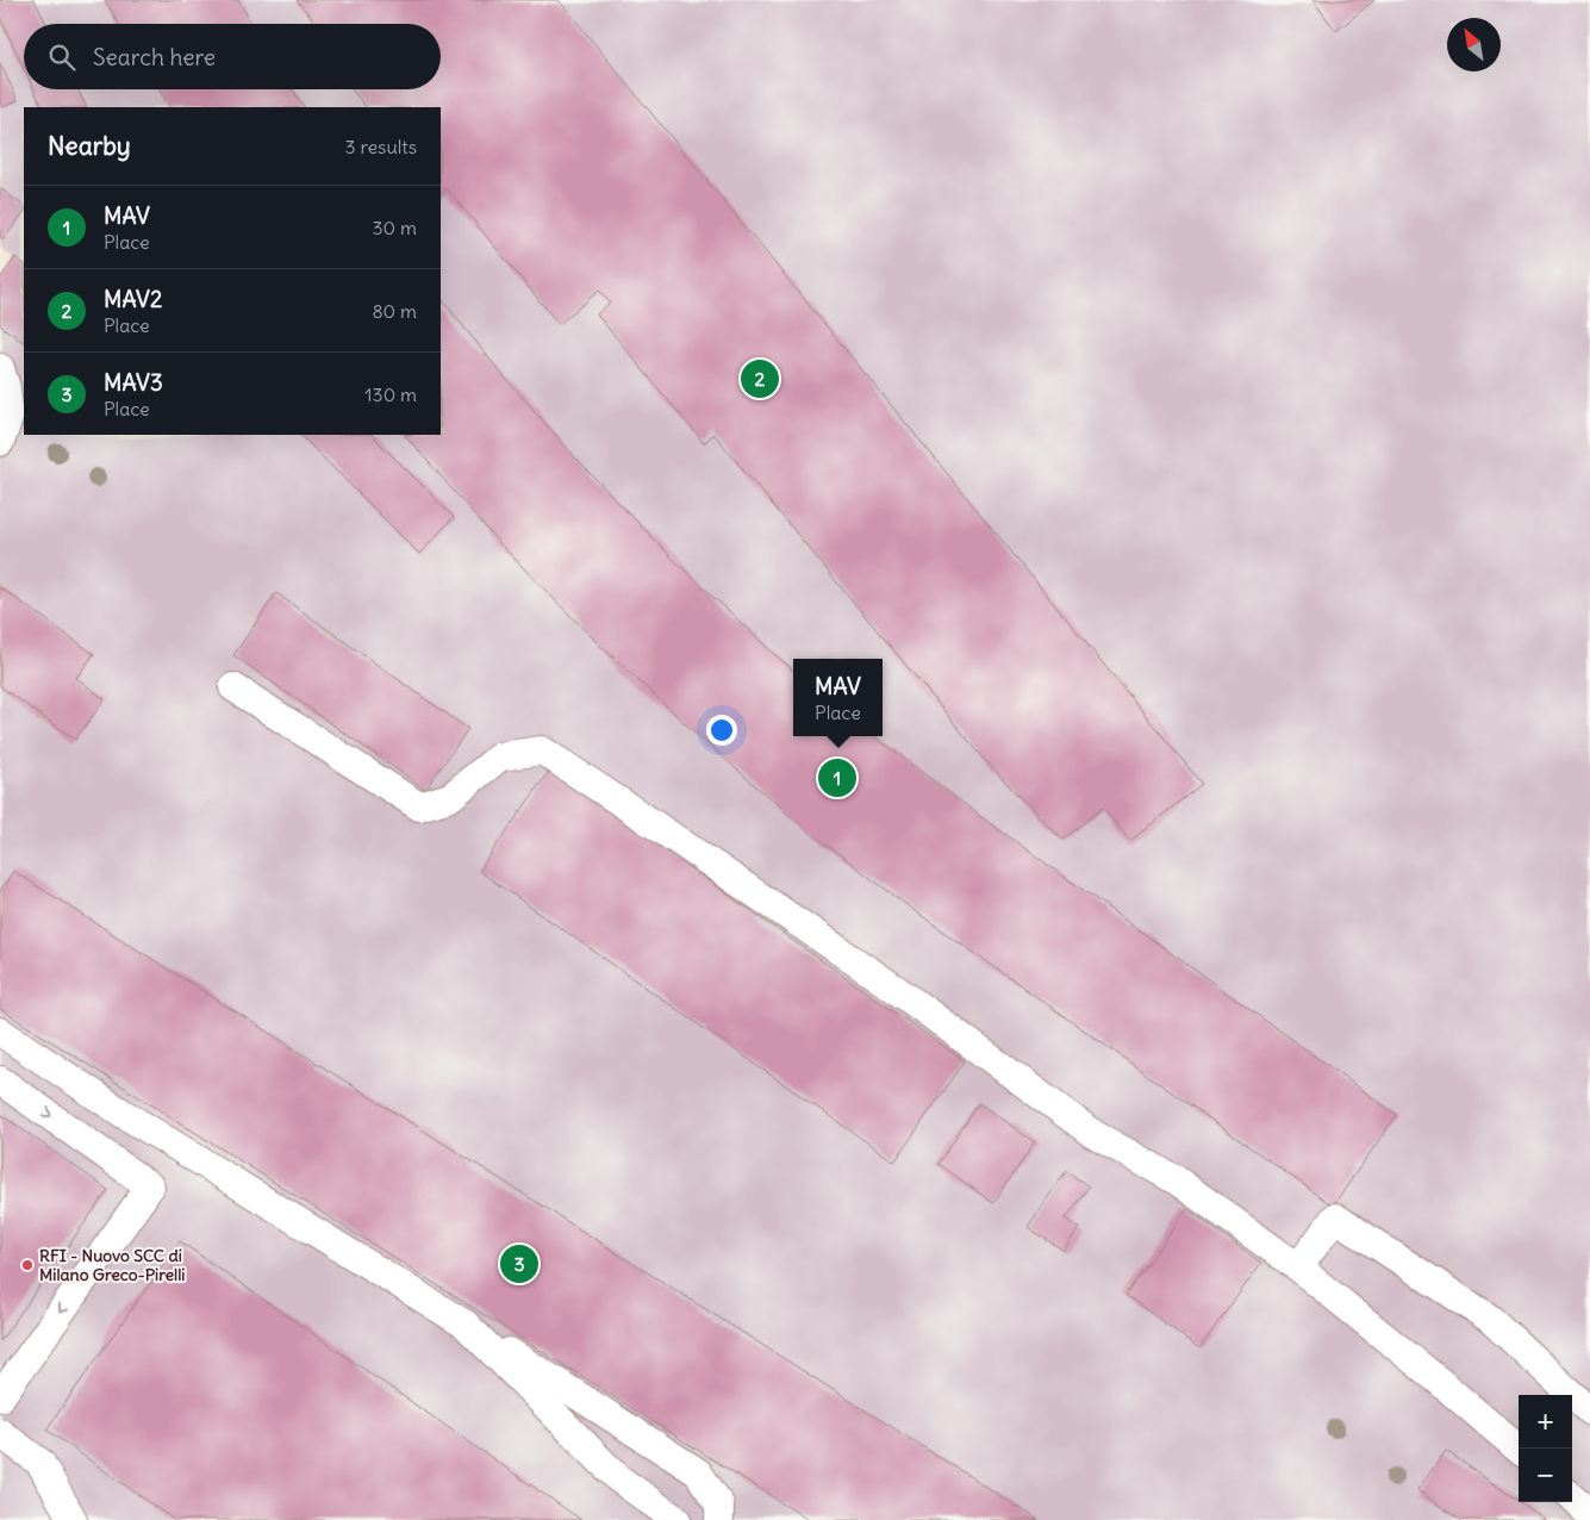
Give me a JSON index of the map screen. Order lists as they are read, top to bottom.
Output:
{
  "places": ["RFI - Nuovo SCC di Milano Greco-Pirelli"],
  "north": "top left",
  "page": {
    "search": "Search here",
    "heading": ["Nearby", "3 results"],
    "list": [
      {
        "mark": "1",
        "name": "MAV",
        "note": "Place",
        "value": "30 m"
      },
      {
        "mark": "2",
        "name": "MAV2",
        "note": "Place",
        "value": "80 m"
      },
      {
        "mark": "3",
        "name": "MAV3",
        "note": "Place",
        "value": "130 m"
      }
    ],
    "pins": ["2", "1", "3"],
    "popup": ["MAV", "Place"],
    "map_buttons": ["+", "−"]
  }
}
